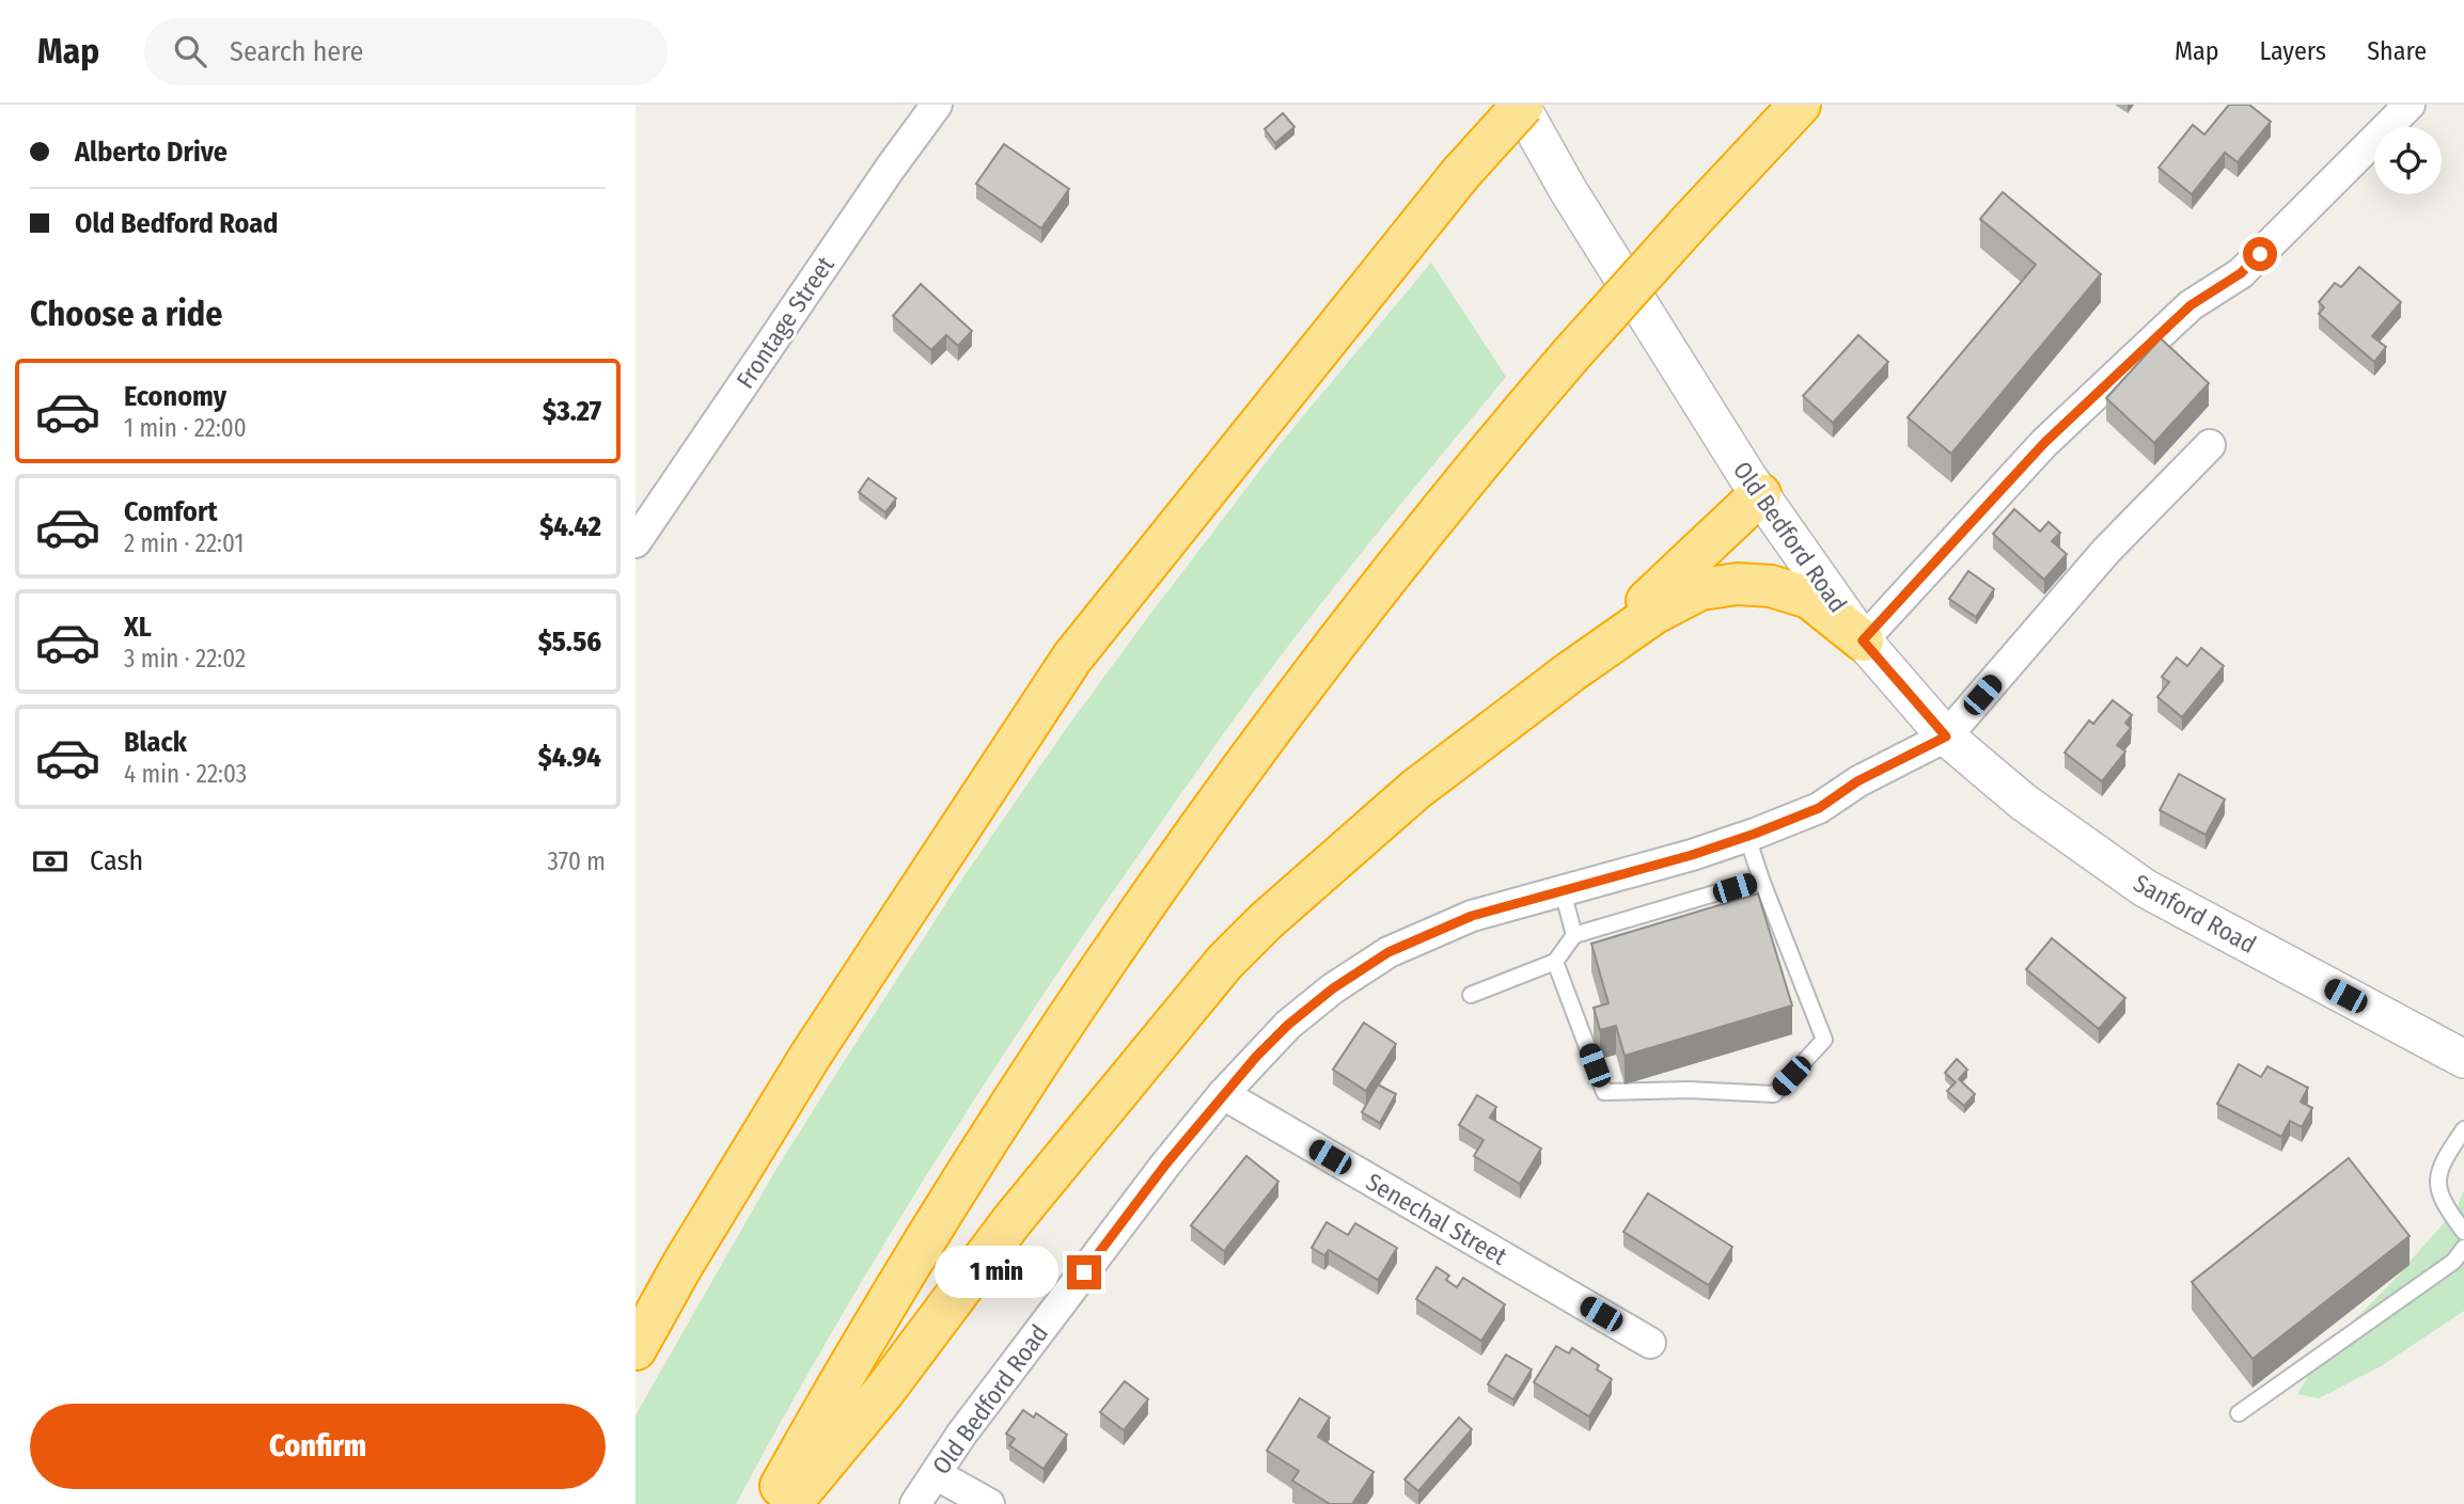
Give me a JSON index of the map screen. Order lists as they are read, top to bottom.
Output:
{
  "streets": {
    "street": [
      "Frontage Street",
      "Old Bedford Road",
      "Sanford Road",
      "Senechal Street"
    ]
  },
  "crossings": [
    ["Old Bedford Road", "Sanford Road"],
    ["Old Bedford Road", "Senechal Street"]
  ],
  "page": {
    "header": "Map",
    "search": "Search here",
    "nav": ["Map", "Layers", "Share"],
    "banner": ["Alberto Drive", "Old Bedford Road"],
    "heading": "Choose a ride",
    "list": [
      {
        "name": "Economy",
        "note": "1 min · 22:00",
        "value": "$3.27"
      },
      {
        "name": "Comfort",
        "note": "2 min · 22:01",
        "value": "$4.42"
      },
      {
        "name": "XL",
        "note": "3 min · 22:02",
        "value": "$5.56"
      },
      {
        "name": "Black",
        "note": "4 min · 22:03",
        "value": "$4.94"
      }
    ],
    "pay": ["Cash", "370 m"],
    "bubble": "1 min",
    "buttons": "Confirm"
  }
}
